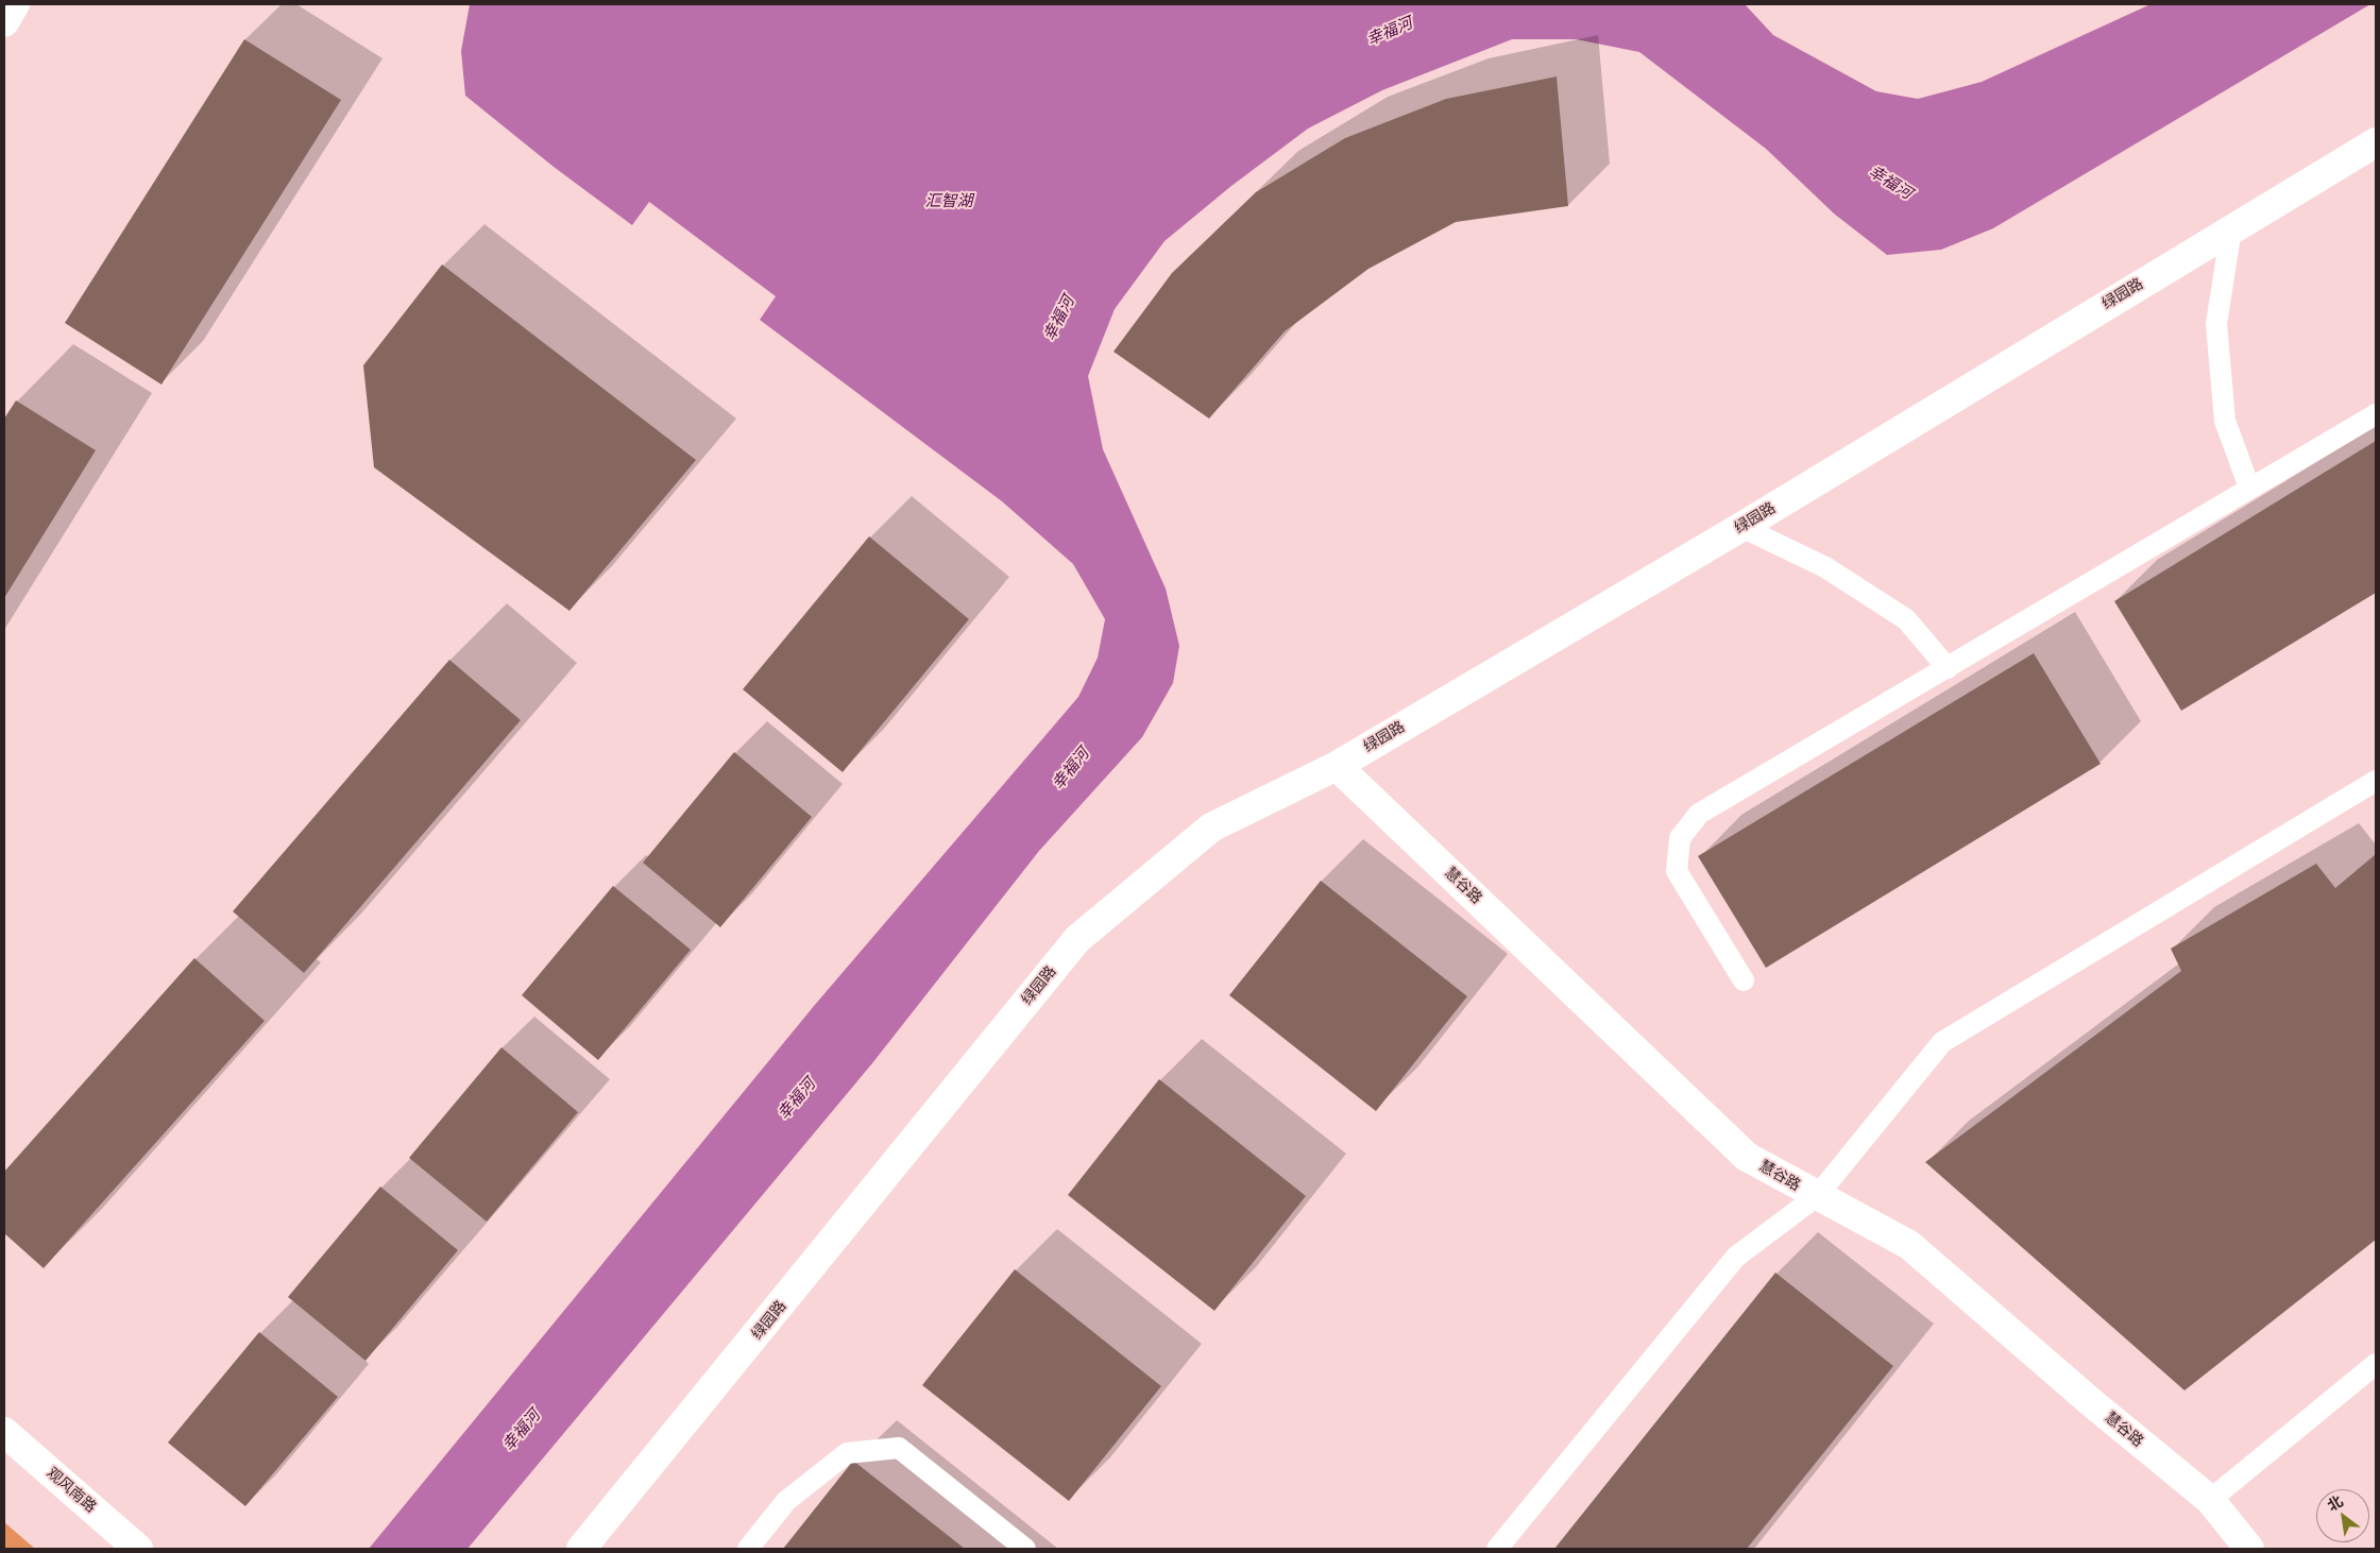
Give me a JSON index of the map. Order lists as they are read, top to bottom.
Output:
{
  "streets": {
    "street": ["绿园路", "慧谷路", "观风南路"]
  },
  "crossings": [
    ["绿园路", "慧谷路"]
  ],
  "water": ["幸福河", "汇智湖"],
  "north": "top left"
}
